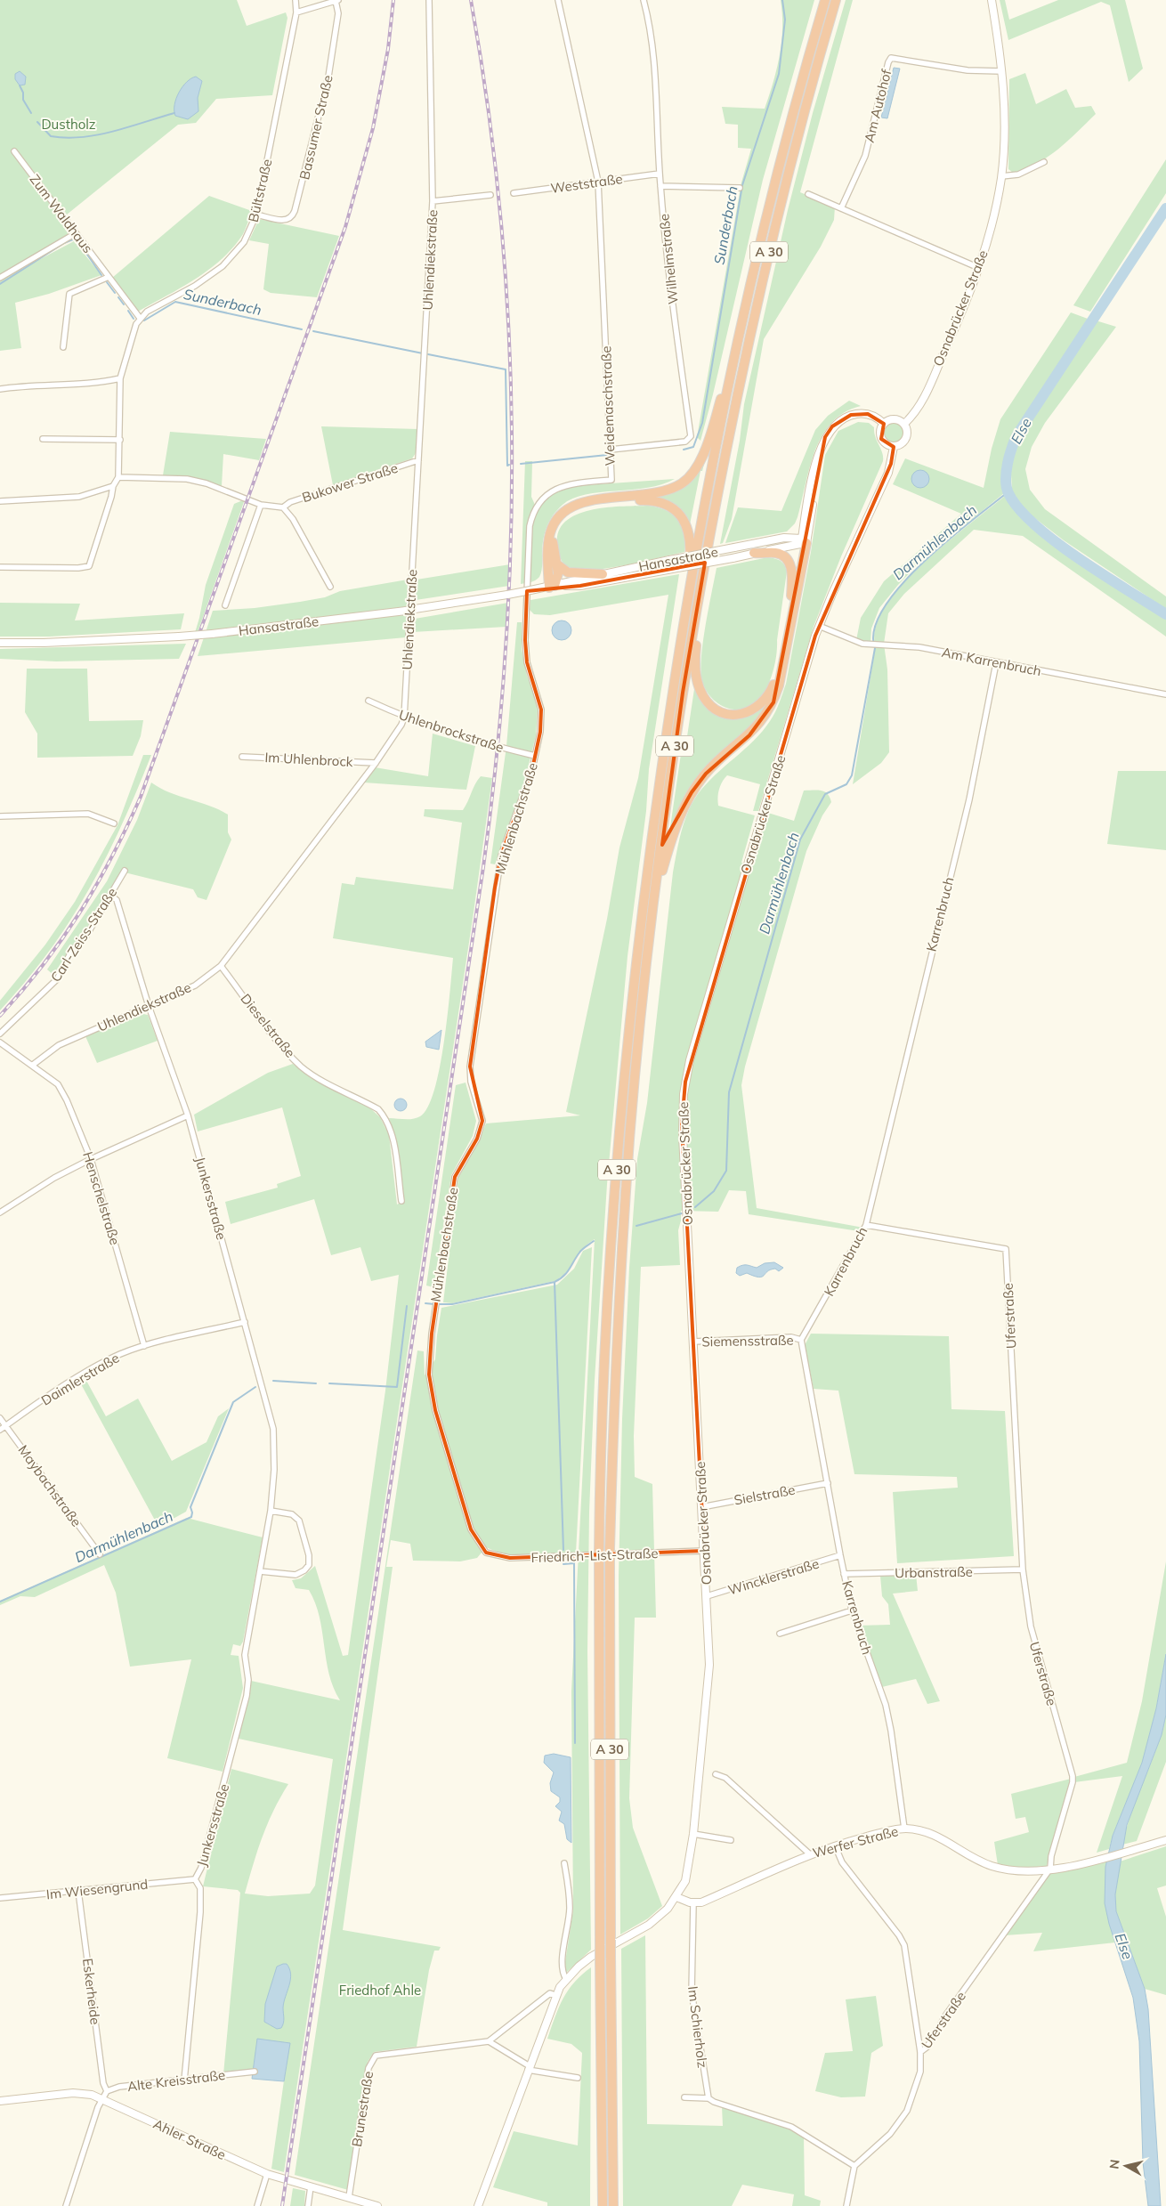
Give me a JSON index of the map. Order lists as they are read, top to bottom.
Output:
{
  "streets": {
    "highway": ["A 30"],
    "main road": [
      "Osnabrücker Straße",
      "Hansastraße",
      "Werfer Straße",
      "Ahler Straße"
    ],
    "street": [
      "Am Autohof",
      "Bassumer Straße",
      "Weststraße",
      "Bültstraße",
      "Zum Waldhaus",
      "Wilhelmstraße",
      "Uhlendiekstraße",
      "Weidemaschstraße",
      "Bukower Straße",
      "Am Karrenbruch",
      "Uhlenbrockstraße",
      "Im Uhlenbrock",
      "Mühlenbachstraße",
      "Karrenbruch",
      "Carl-Zeiss-Straße",
      "Dieselstraße",
      "Henschelstraße",
      "Junkersstraße",
      "Uferstraße",
      "Siemensstraße",
      "Daimlerstraße",
      "Maybachstraße",
      "Sielstraße",
      "Friedrich-List-Straße",
      "Urbanstraße",
      "Wincklerstraße",
      "Im Wiesengrund",
      "Eskerheide",
      "Im Schierholz",
      "Alte Kreisstraße",
      "Brunestraße"
    ]
  },
  "crossings": [
    ["Am Autohof", "Osnabrücker Straße"],
    ["Bassumer Straße", "Bültstraße"],
    ["Weststraße", "Wilhelmstraße"],
    ["Weststraße", "Weidemaschstraße"],
    ["Bültstraße", "Zum Waldhaus"],
    ["Wilhelmstraße", "Weidemaschstraße"],
    ["Uhlendiekstraße", "Bukower Straße"],
    ["Uhlendiekstraße", "Uhlenbrockstraße"],
    ["Uhlendiekstraße", "Im Uhlenbrock"],
    ["Uhlendiekstraße", "Dieselstraße"],
    ["Uhlendiekstraße", "Henschelstraße"],
    ["Uhlendiekstraße", "Junkersstraße"],
    ["Osnabrücker Straße", "Am Karrenbruch"],
    ["Osnabrücker Straße", "Siemensstraße"],
    ["Osnabrücker Straße", "Sielstraße"],
    ["Osnabrücker Straße", "Friedrich-List-Straße"],
    ["Osnabrücker Straße", "Wincklerstraße"],
    ["Weidemaschstraße", "Uhlenbrockstraße"],
    ["Weidemaschstraße", "Mühlenbachstraße"],
    ["Am Karrenbruch", "Karrenbruch"],
    ["Uhlenbrockstraße", "Mühlenbachstraße"],
    ["Mühlenbachstraße", "Friedrich-List-Straße"],
    ["Karrenbruch", "Uferstraße"],
    ["Karrenbruch", "Siemensstraße"],
    ["Karrenbruch", "Sielstraße"],
    ["Karrenbruch", "Urbanstraße"],
    ["Karrenbruch", "Wincklerstraße"],
    ["Karrenbruch", "Werfer Straße"],
    ["Carl-Zeiss-Straße", "Junkersstraße"],
    ["Henschelstraße", "Daimlerstraße"],
    ["Junkersstraße", "Daimlerstraße"],
    ["Junkersstraße", "Im Wiesengrund"],
    ["Junkersstraße", "Alte Kreisstraße"],
    ["Uferstraße", "Urbanstraße"],
    ["Uferstraße", "Werfer Straße"],
    ["Daimlerstraße", "Maybachstraße"],
    ["Werfer Straße", "Im Schierholz"],
    ["Im Wiesengrund", "Eskerheide"],
    ["Eskerheide", "Alte Kreisstraße"],
    ["Brunestraße", "Ahler Straße"]
  ],
  "water": ["Sunderbach", "Else", "Darmühlenbach"],
  "parks": ["Dustholz", "Friedhof Ahle"],
  "north": "left"
}
